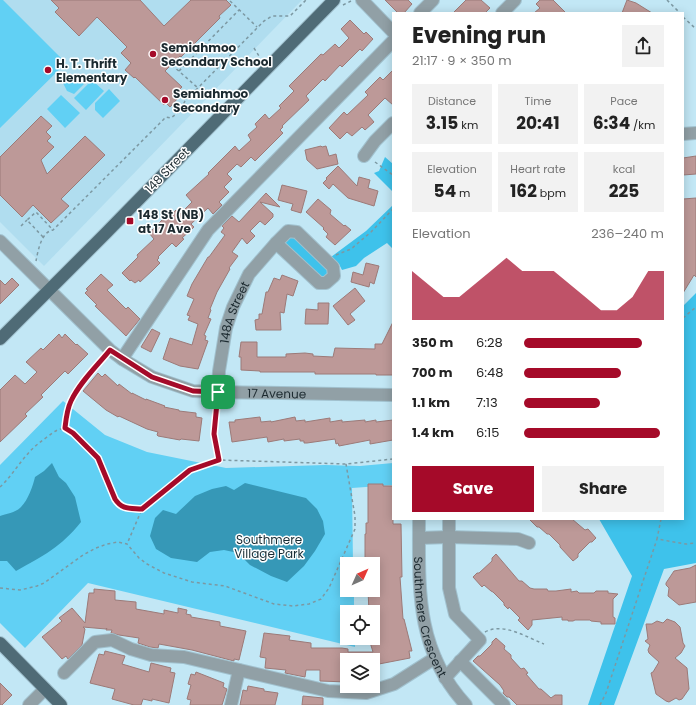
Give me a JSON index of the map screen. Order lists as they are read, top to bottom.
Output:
{
  "streets": {
    "main road": ["148 Street"],
    "street": ["148A Street", "17 Avenue", "Southmere Crescent"]
  },
  "crossings": [
    ["148 Street", "17 Avenue"],
    ["148A Street", "17 Avenue"]
  ],
  "parks": ["Southmere Village Park"],
  "places": {
    "other": ["Semiahmoo Secondary School", "H. T. Thrift Elementary", "Semiahmoo Secondary"],
    "transit": ["148 St (NB) at 17 Ave"]
  },
  "north": "top right",
  "page": {
    "heading": ["Evening run", "21:17 · 9 × 350 m"],
    "stats": [
      ["Distance", "3.15 km"],
      ["Time", "20:41"],
      ["Pace", "6:34 /km"],
      ["Elevation", "54 m"],
      ["Heart rate", "162 bpm"],
      ["kcal", "225"]
    ],
    "chart": ["Elevation", "236–240 m"],
    "list": [
      {
        "name": "350 m",
        "note": "6:28"
      },
      {
        "name": "700 m",
        "note": "6:48"
      },
      {
        "name": "1.1 km",
        "note": "7:13"
      },
      {
        "name": "1.4 km",
        "note": "6:15"
      }
    ],
    "buttons": ["Save", "Share"]
  }
}
